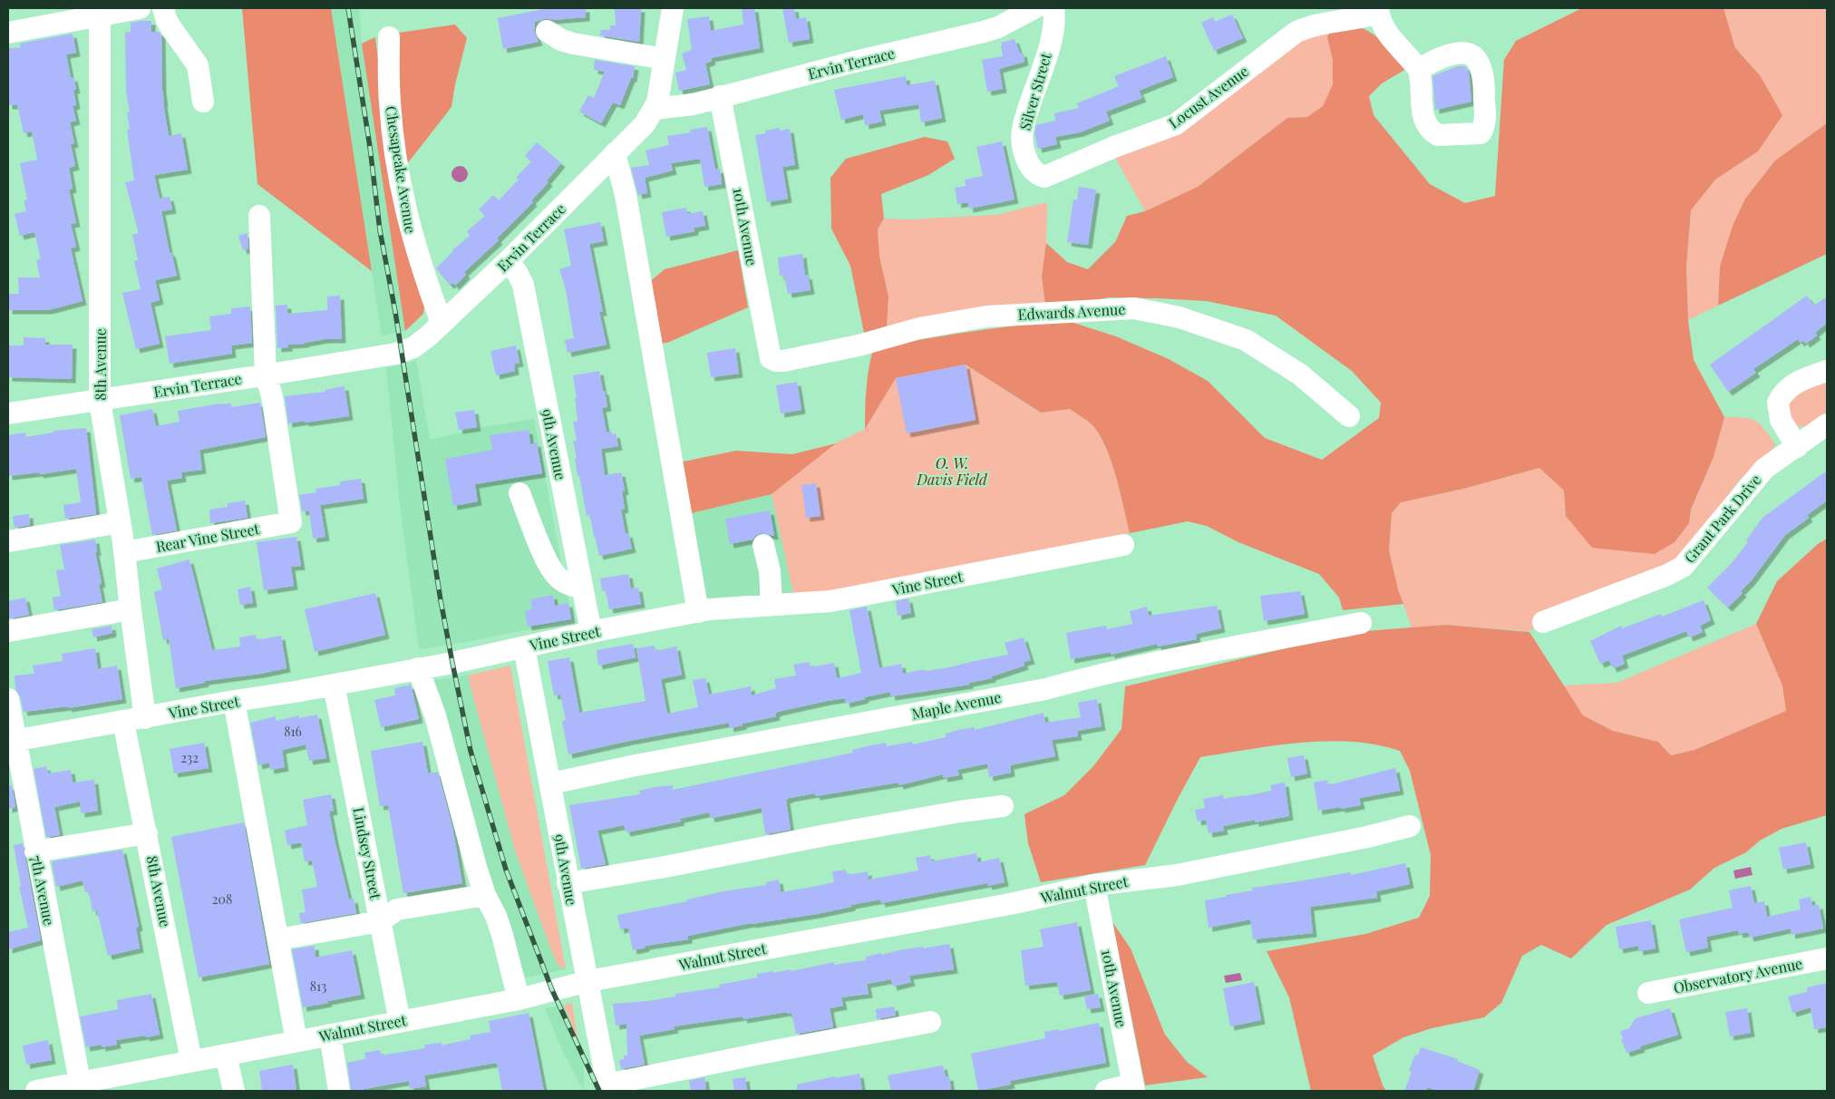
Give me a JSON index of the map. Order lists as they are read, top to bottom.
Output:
{
  "streets": {
    "street": [
      "Ervin Terrace",
      "Silver Street",
      "Locust Avenue",
      "Chesapeake Avenue",
      "10th Avenue",
      "Edwards Avenue",
      "8th Avenue",
      "9th Avenue",
      "Grant Park Drive",
      "Rear Vine Street",
      "Vine Street",
      "Maple Avenue",
      "Lindsey Street",
      "Walnut Street",
      "7th Avenue",
      "Observatory Avenue"
    ]
  },
  "crossings": [
    ["Ervin Terrace", "Chesapeake Avenue"],
    ["Ervin Terrace", "10th Avenue"],
    ["Ervin Terrace", "8th Avenue"],
    ["Ervin Terrace", "9th Avenue"],
    ["Ervin Terrace", "Rear Vine Street"],
    ["Silver Street", "Locust Avenue"],
    ["10th Avenue", "Edwards Avenue"],
    ["10th Avenue", "Walnut Street"],
    ["8th Avenue", "Rear Vine Street"],
    ["8th Avenue", "Vine Street"],
    ["8th Avenue", "Walnut Street"],
    ["9th Avenue", "Vine Street"],
    ["9th Avenue", "Maple Avenue"],
    ["9th Avenue", "Walnut Street"],
    ["Vine Street", "Lindsey Street"],
    ["Vine Street", "7th Avenue"],
    ["Lindsey Street", "Walnut Street"],
    ["Walnut Street", "7th Avenue"]
  ],
  "parks": ["O. W. Davis Field"],
  "house_numbers": [
    "816",
    "232",
    "208",
    "813"
  ]
}
